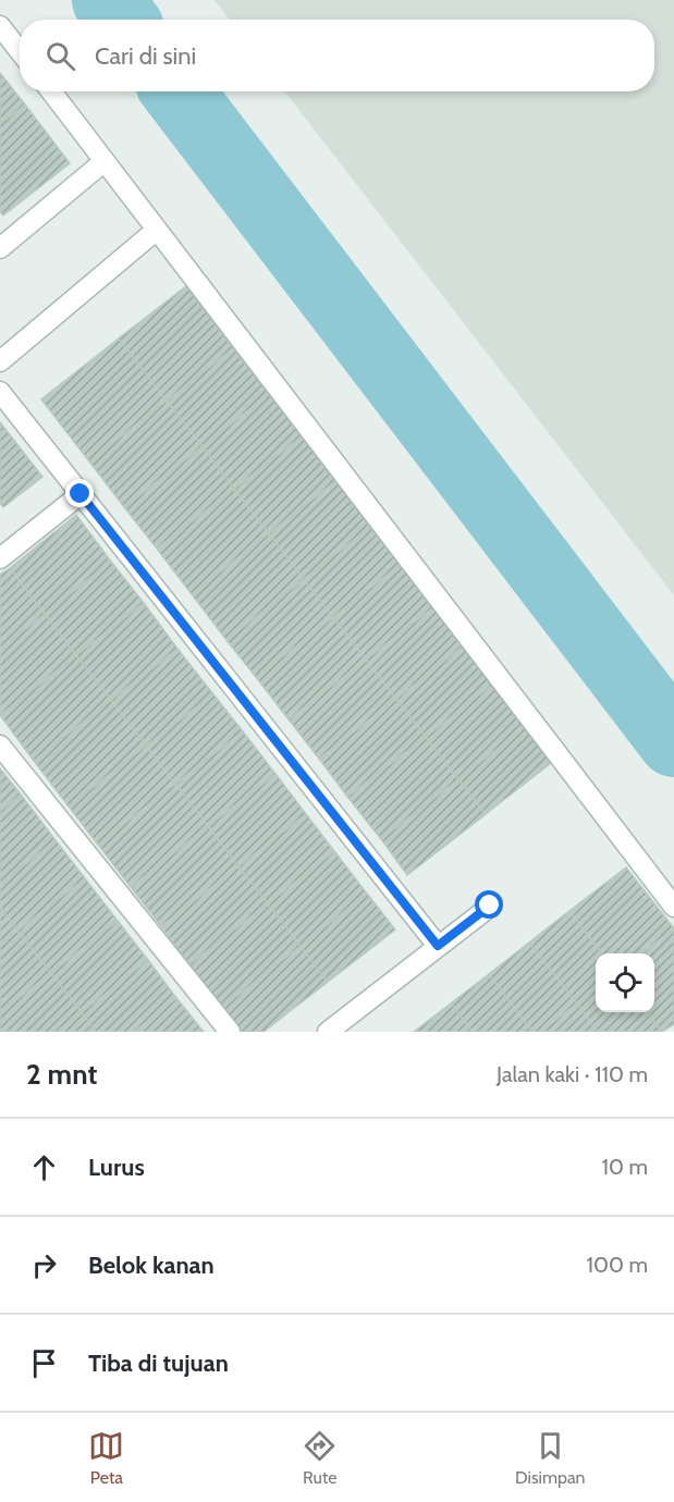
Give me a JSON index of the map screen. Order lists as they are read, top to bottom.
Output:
{
  "page": {
    "search": "Cari di sini",
    "heading": ["2 mnt", "Jalan kaki · 110 m"],
    "list": [
      ["Lurus", "10 m"],
      ["Belok kanan", "100 m"],
      "Tiba di tujuan"
    ],
    "nav": ["Peta", "Rute", "Disimpan"]
  }
}
